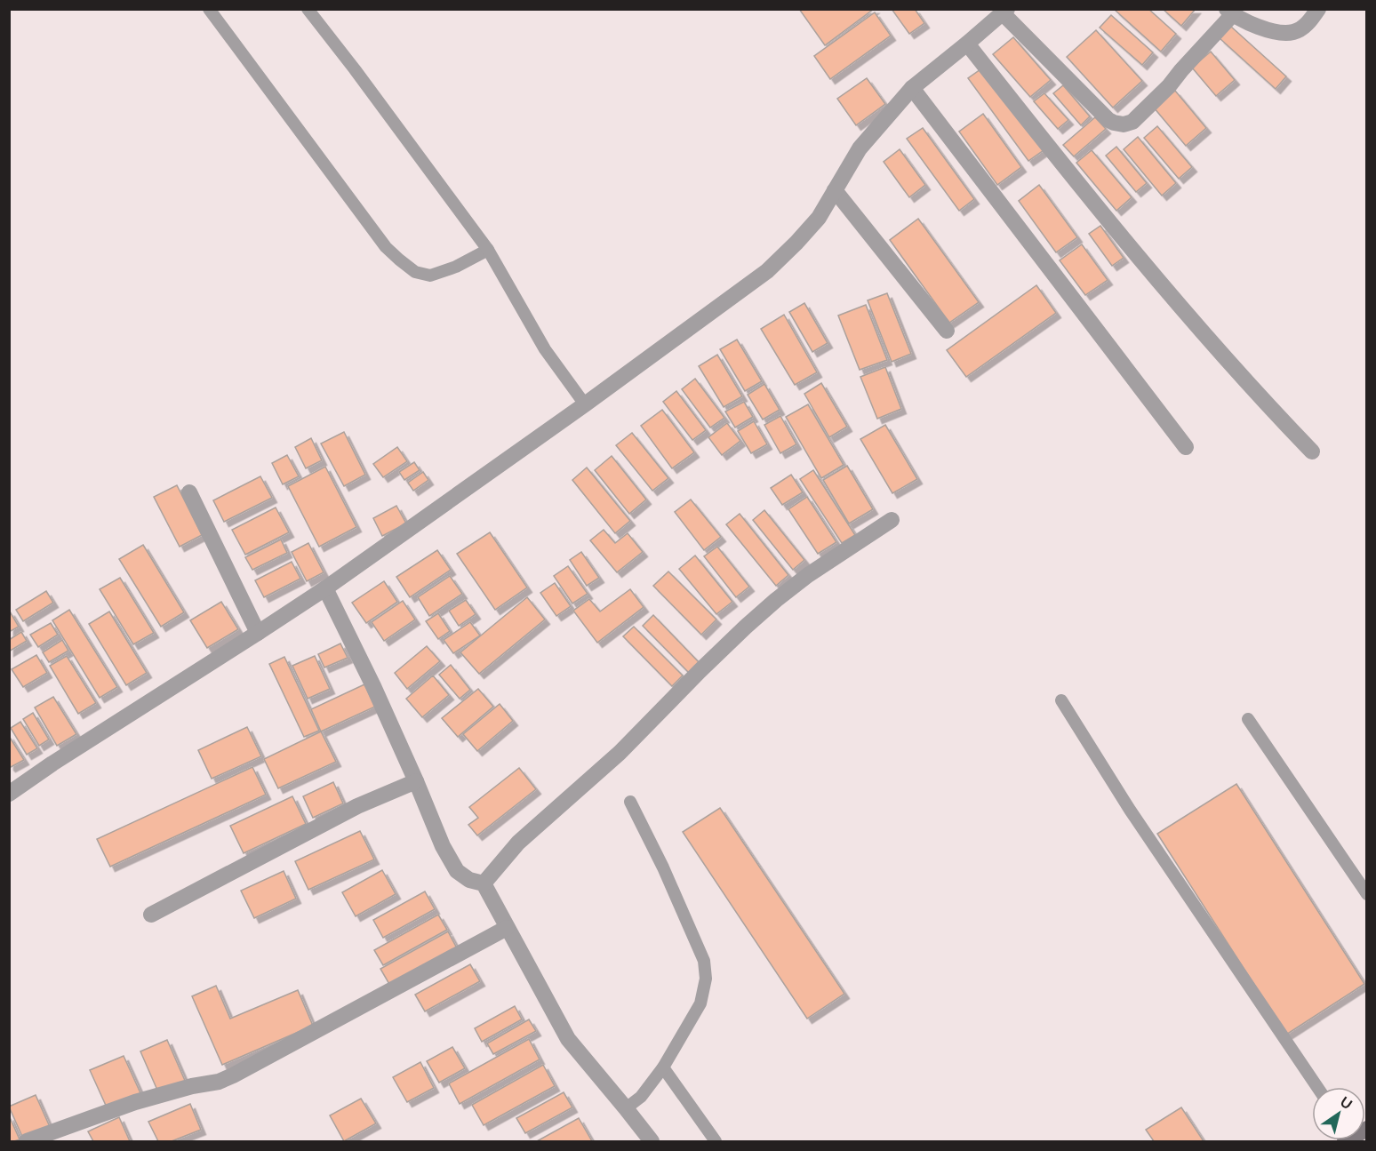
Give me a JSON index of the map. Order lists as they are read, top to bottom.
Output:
{
  "north": "top right"
}
